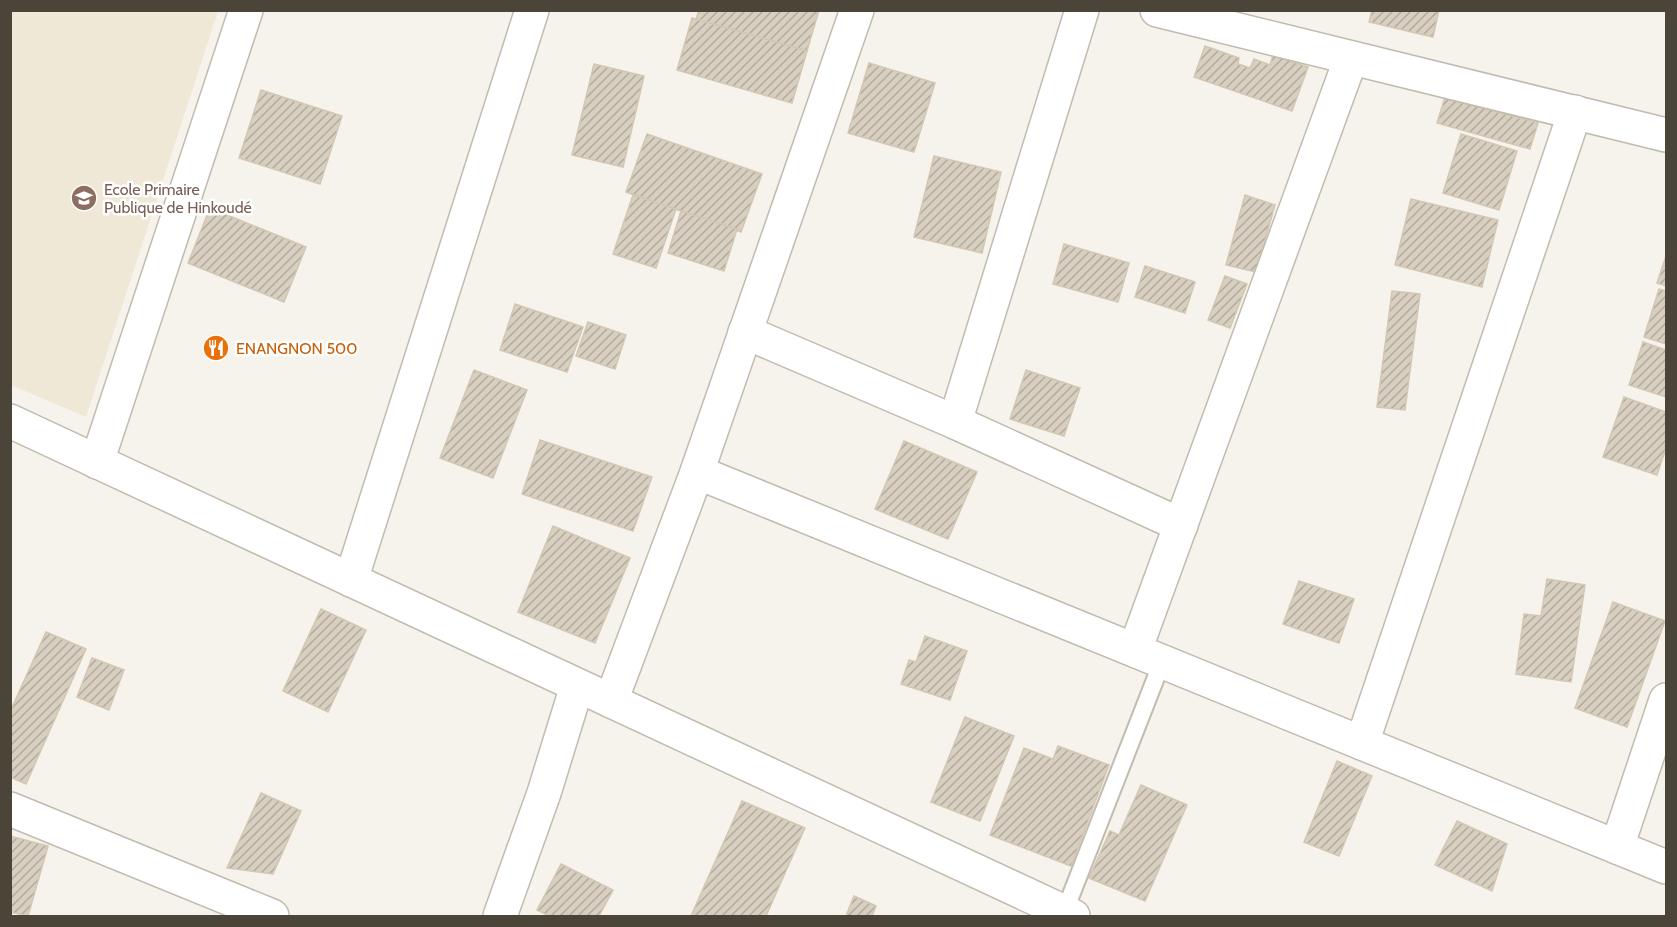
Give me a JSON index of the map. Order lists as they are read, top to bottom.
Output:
{
  "places": {
    "school or university": ["Ecole Primaire Publique de Hinkoudé"],
    "restaurant": ["ENANGNON 500"]
  }
}
